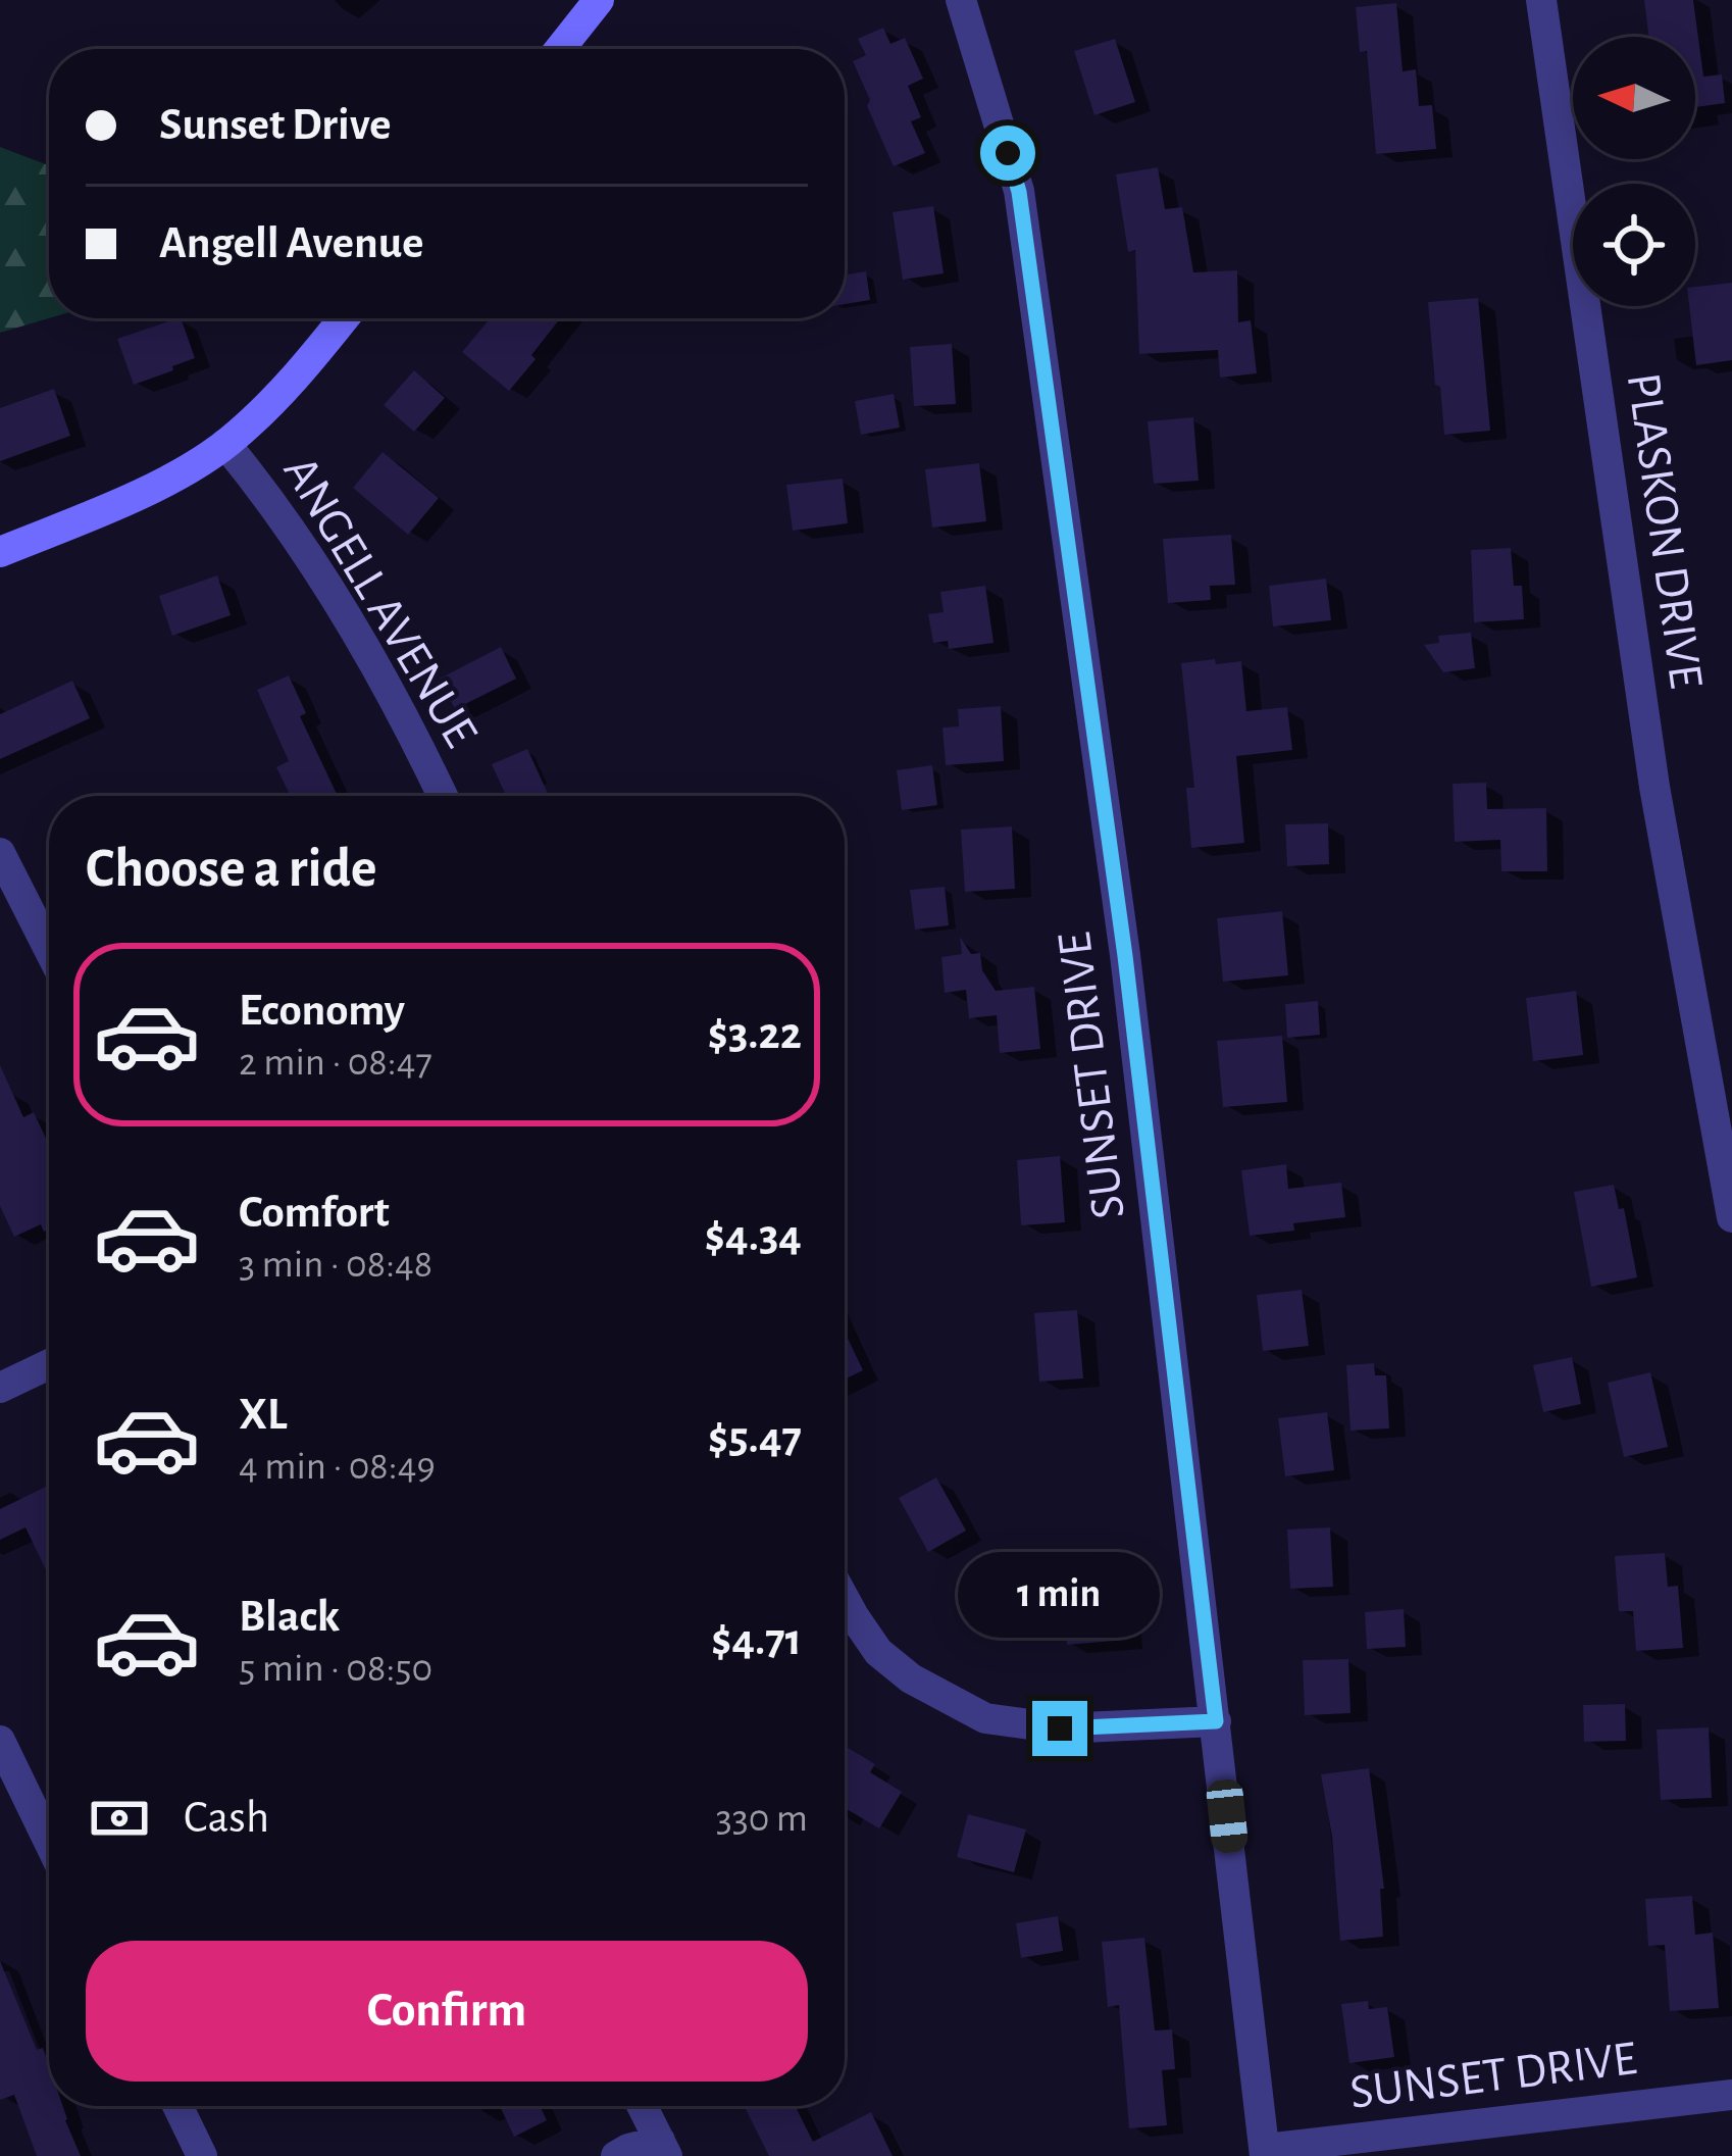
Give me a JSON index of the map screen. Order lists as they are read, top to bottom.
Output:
{
  "streets": {
    "street": ["PLASKON DRIVE", "ANGELL AVENUE", "SUNSET DRIVE"]
  },
  "north": "left",
  "page": {
    "banner": ["Sunset Drive", "Angell Avenue"],
    "heading": "Choose a ride",
    "list": [
      {
        "name": "Economy",
        "note": "2 min · 08:47",
        "value": "$3.22"
      },
      {
        "name": "Comfort",
        "note": "3 min · 08:48",
        "value": "$4.34"
      },
      {
        "name": "XL",
        "note": "4 min · 08:49",
        "value": "$5.47"
      },
      {
        "name": "Black",
        "note": "5 min · 08:50",
        "value": "$4.71"
      }
    ],
    "bubble": "1 min",
    "pay": ["Cash", "330 m"],
    "buttons": "Confirm"
  }
}
